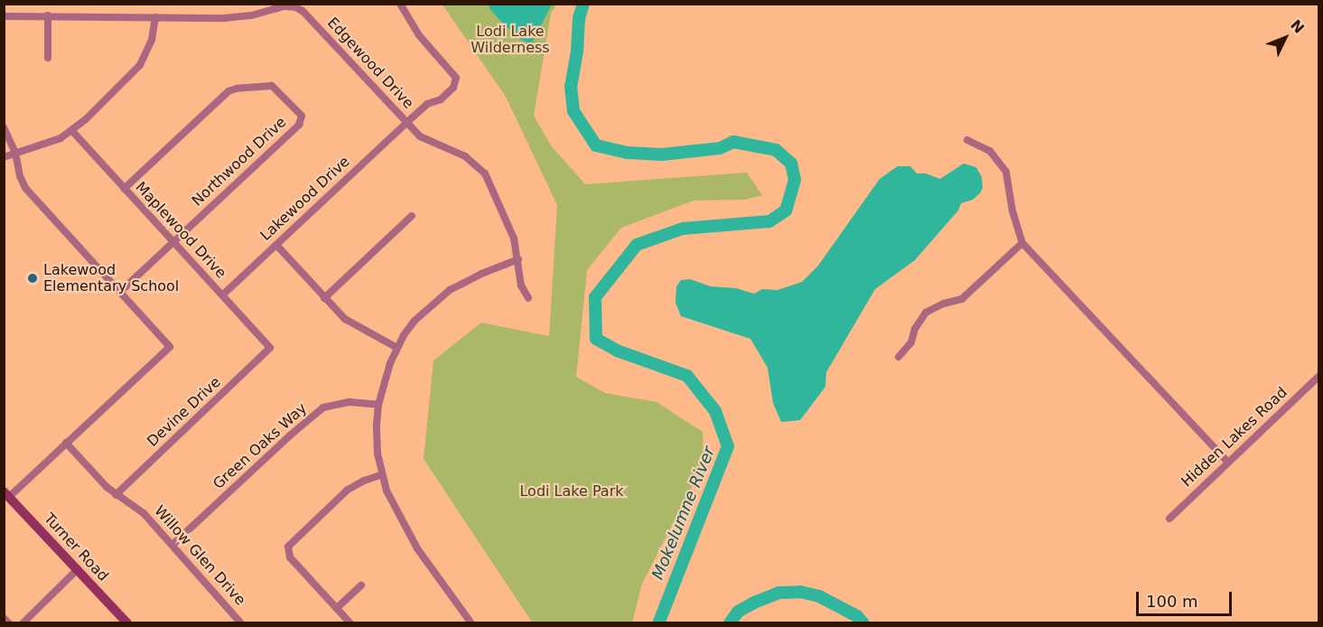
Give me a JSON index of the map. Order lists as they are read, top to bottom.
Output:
{
  "streets": {
    "main road": ["Turner Road"],
    "street": [
      "Edgewood Drive",
      "Northwood Drive",
      "Lakewood Drive",
      "Maplewood Drive",
      "Devine Drive",
      "Hidden Lakes Road",
      "Green Oaks Way",
      "Willow Glen Drive"
    ]
  },
  "crossings": [
    ["Edgewood Drive", "Lakewood Drive"],
    ["Northwood Drive", "Maplewood Drive"],
    ["Lakewood Drive", "Maplewood Drive"],
    ["Maplewood Drive", "Devine Drive"],
    ["Devine Drive", "Willow Glen Drive"],
    ["Green Oaks Way", "Willow Glen Drive"]
  ],
  "water": ["Mokelumne River"],
  "parks": ["Lodi Lake Wilderness", "Lodi Lake Park"],
  "places": ["Lakewood Elementary School"],
  "scale_bar": "100 m",
  "north": "top right"
}
